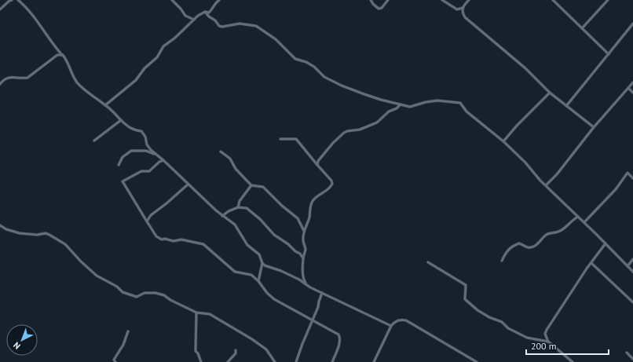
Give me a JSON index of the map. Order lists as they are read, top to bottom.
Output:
{
  "scale_bar": "200 m",
  "north": "bottom left"
}
